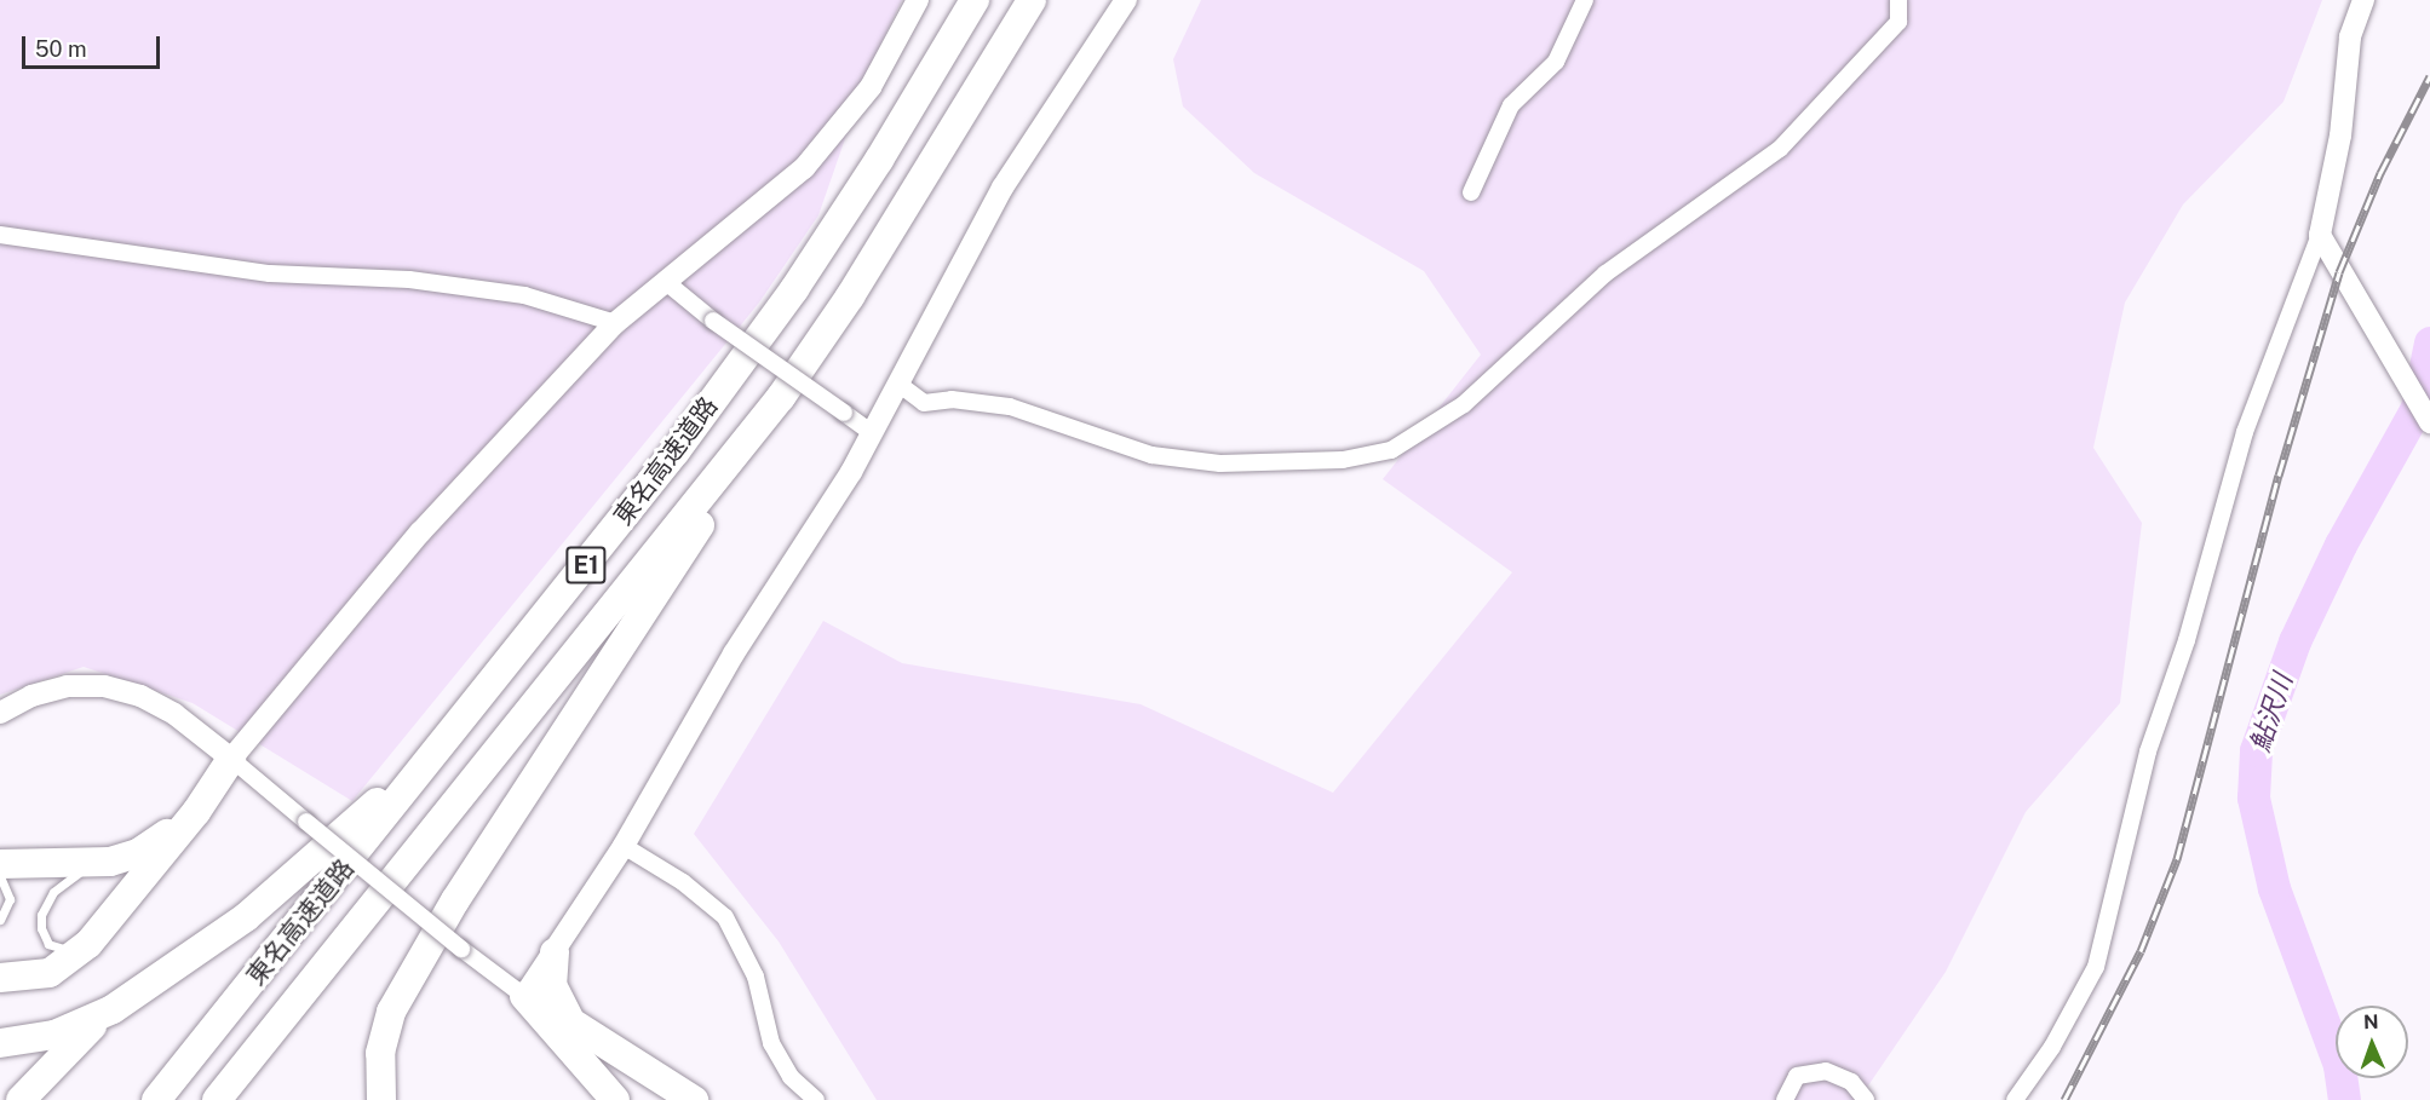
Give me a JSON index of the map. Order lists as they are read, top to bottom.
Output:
{
  "streets": {
    "highway": ["東名高速道路", "E1"]
  },
  "water": ["鮎沢川"],
  "scale_bar": "50 m",
  "north": "top"
}
